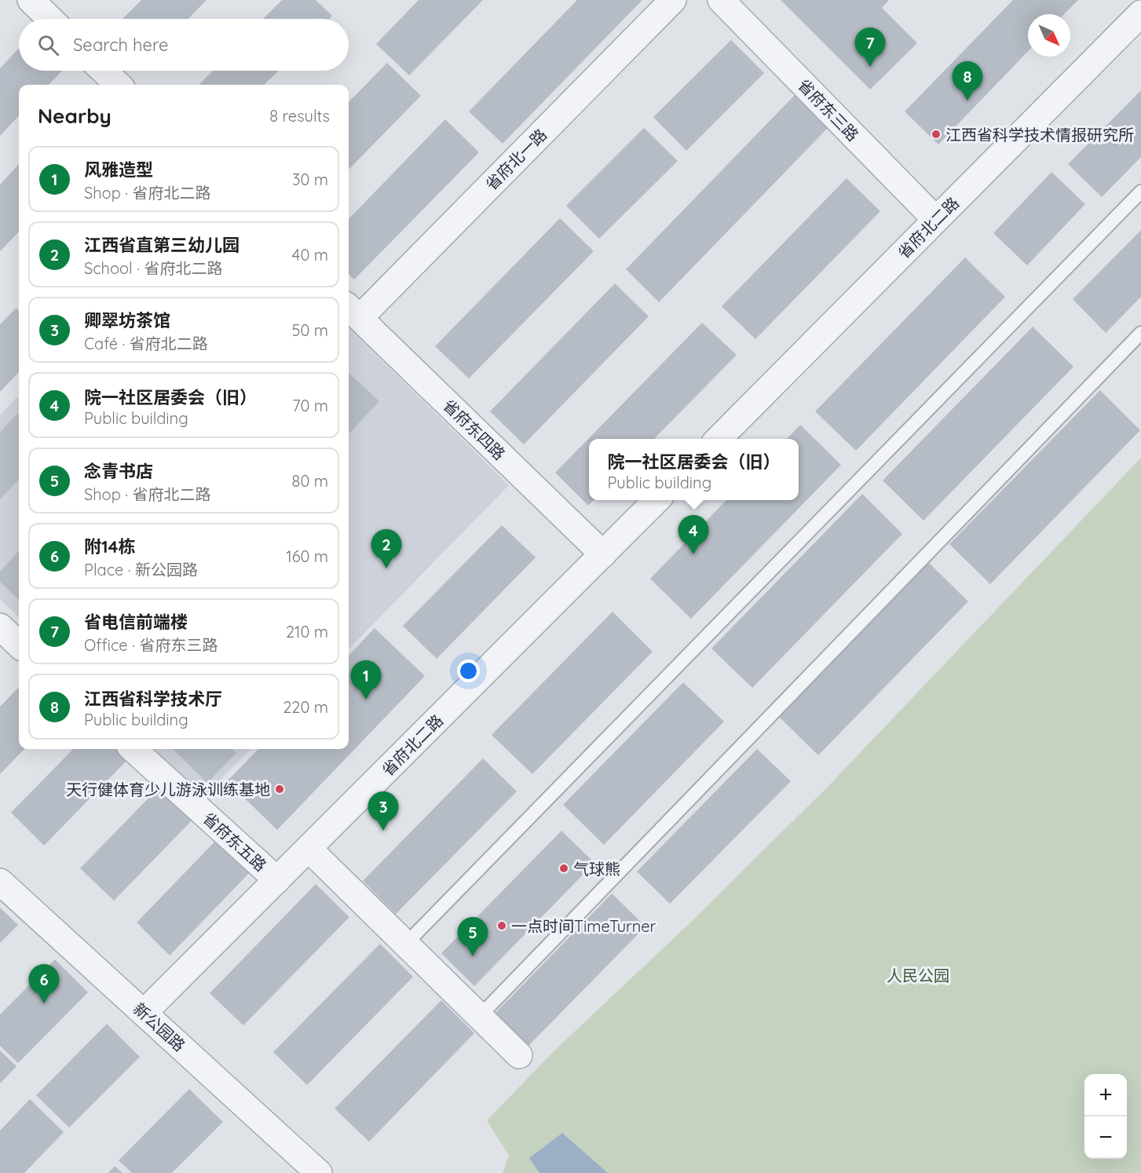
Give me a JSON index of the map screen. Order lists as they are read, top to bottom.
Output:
{
  "streets": {
    "street": [
      "省府东三路",
      "省府北一路",
      "省府北二路",
      "省府东四路",
      "省府东五路",
      "新公园路"
    ]
  },
  "crossings": [
    ["省府东三路", "省府北二路"],
    ["省府北一路", "省府东四路"],
    ["省府北二路", "省府东四路"],
    ["省府北二路", "省府东五路"],
    ["省府北二路", "新公园路"]
  ],
  "parks": ["人民公园"],
  "places": [
    "江西省科学技术情报研究所",
    "天行健体育少儿游泳训练基地",
    "气球熊",
    "一点时间TimeTurner"
  ],
  "north": "bottom right",
  "page": {
    "search": "Search here",
    "pins": [
      "7",
      "8",
      "4",
      "2",
      "1",
      "3",
      "5",
      "6"
    ],
    "heading": ["Nearby", "8 results"],
    "list": [
      {
        "mark": "1",
        "name": "风雅造型",
        "note": "Shop · 省府北二路",
        "value": "30 m"
      },
      {
        "mark": "2",
        "name": "江西省直第三幼儿园",
        "note": "School · 省府北二路",
        "value": "40 m"
      },
      {
        "mark": "3",
        "name": "卿翠坊茶馆",
        "note": "Café · 省府北二路",
        "value": "50 m"
      },
      {
        "mark": "4",
        "name": "院一社区居委会（旧）",
        "note": "Public building",
        "value": "70 m"
      },
      {
        "mark": "5",
        "name": "念青书店",
        "note": "Shop · 省府北二路",
        "value": "80 m"
      },
      {
        "mark": "6",
        "name": "附14栋",
        "note": "Place · 新公园路",
        "value": "160 m"
      },
      {
        "mark": "7",
        "name": "省电信前端楼",
        "note": "Office · 省府东三路",
        "value": "210 m"
      },
      {
        "mark": "8",
        "name": "江西省科学技术厅",
        "note": "Public building",
        "value": "220 m"
      }
    ],
    "popup": ["院一社区居委会（旧）", "Public building"],
    "map_buttons": ["+", "−"]
  }
}
